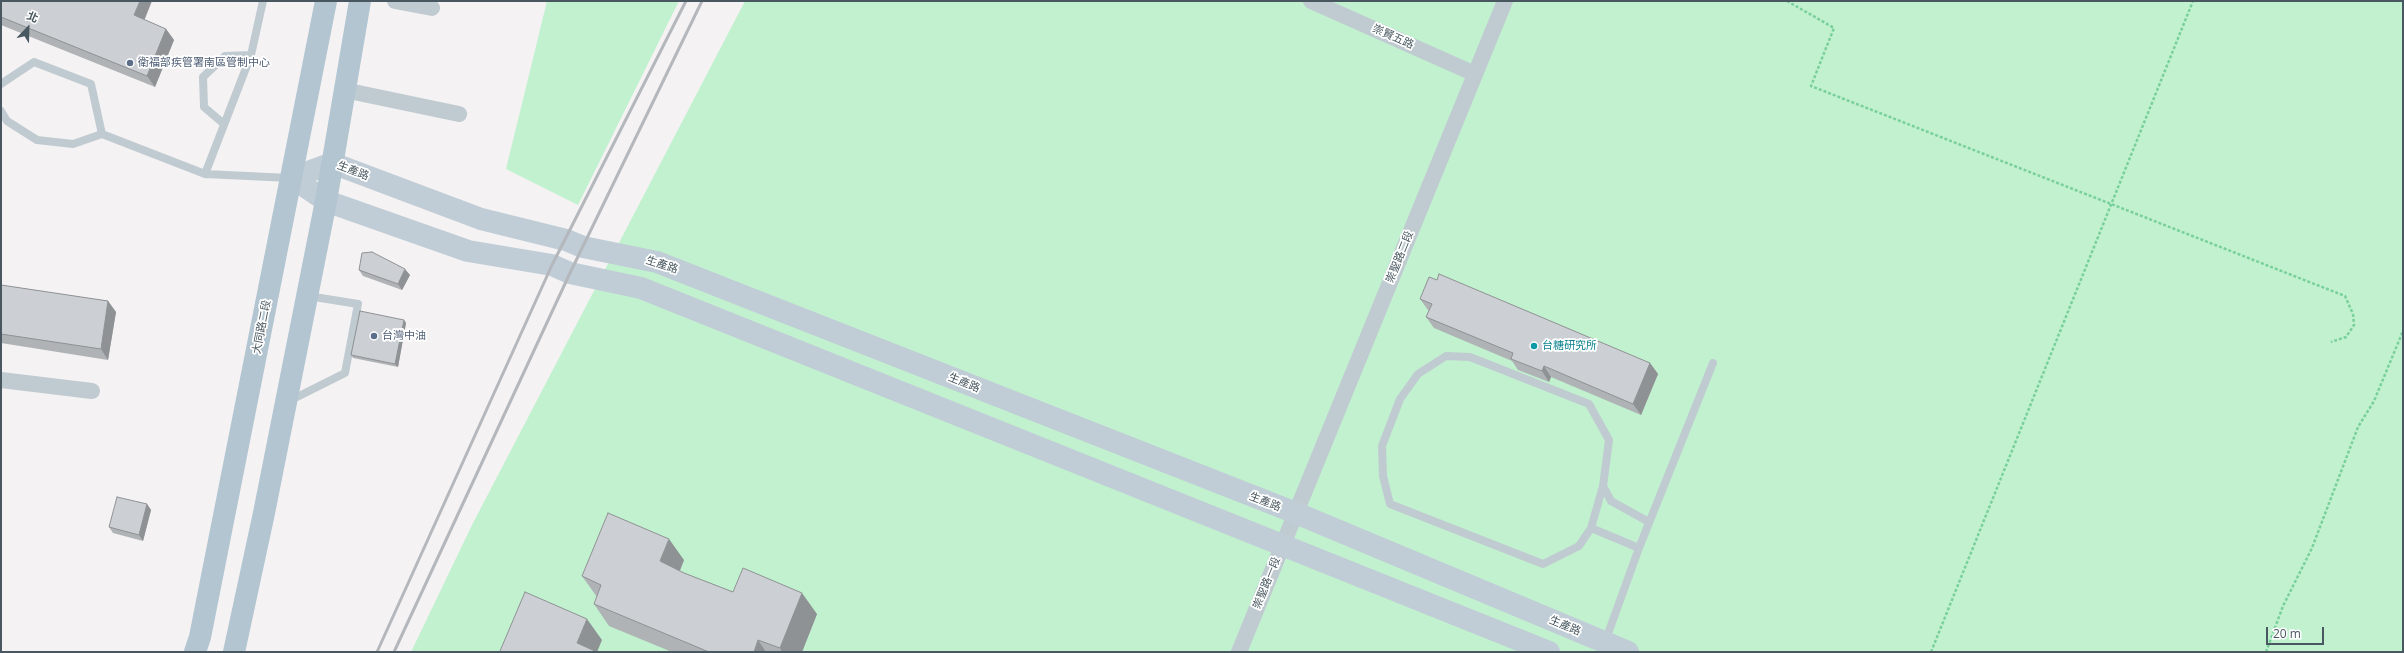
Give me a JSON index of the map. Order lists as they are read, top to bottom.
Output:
{
  "streets": {
    "main road": ["大同路二段"],
    "street": [
      "崇賢五路",
      "生產路",
      "崇聖路二段",
      "崇聖路一段"
    ]
  },
  "crossings": [
    ["崇賢五路", "崇聖路二段"],
    ["生產路", "崇聖路二段"],
    ["生產路", "大同路二段"],
    ["生產路", "崇聖路一段"],
    ["崇聖路二段", "崇聖路一段"]
  ],
  "places": ["衛福部疾管署南區管制中心", "台灣中油", "台糖研究所"],
  "scale_bar": "20 m",
  "north": "top right"
}
